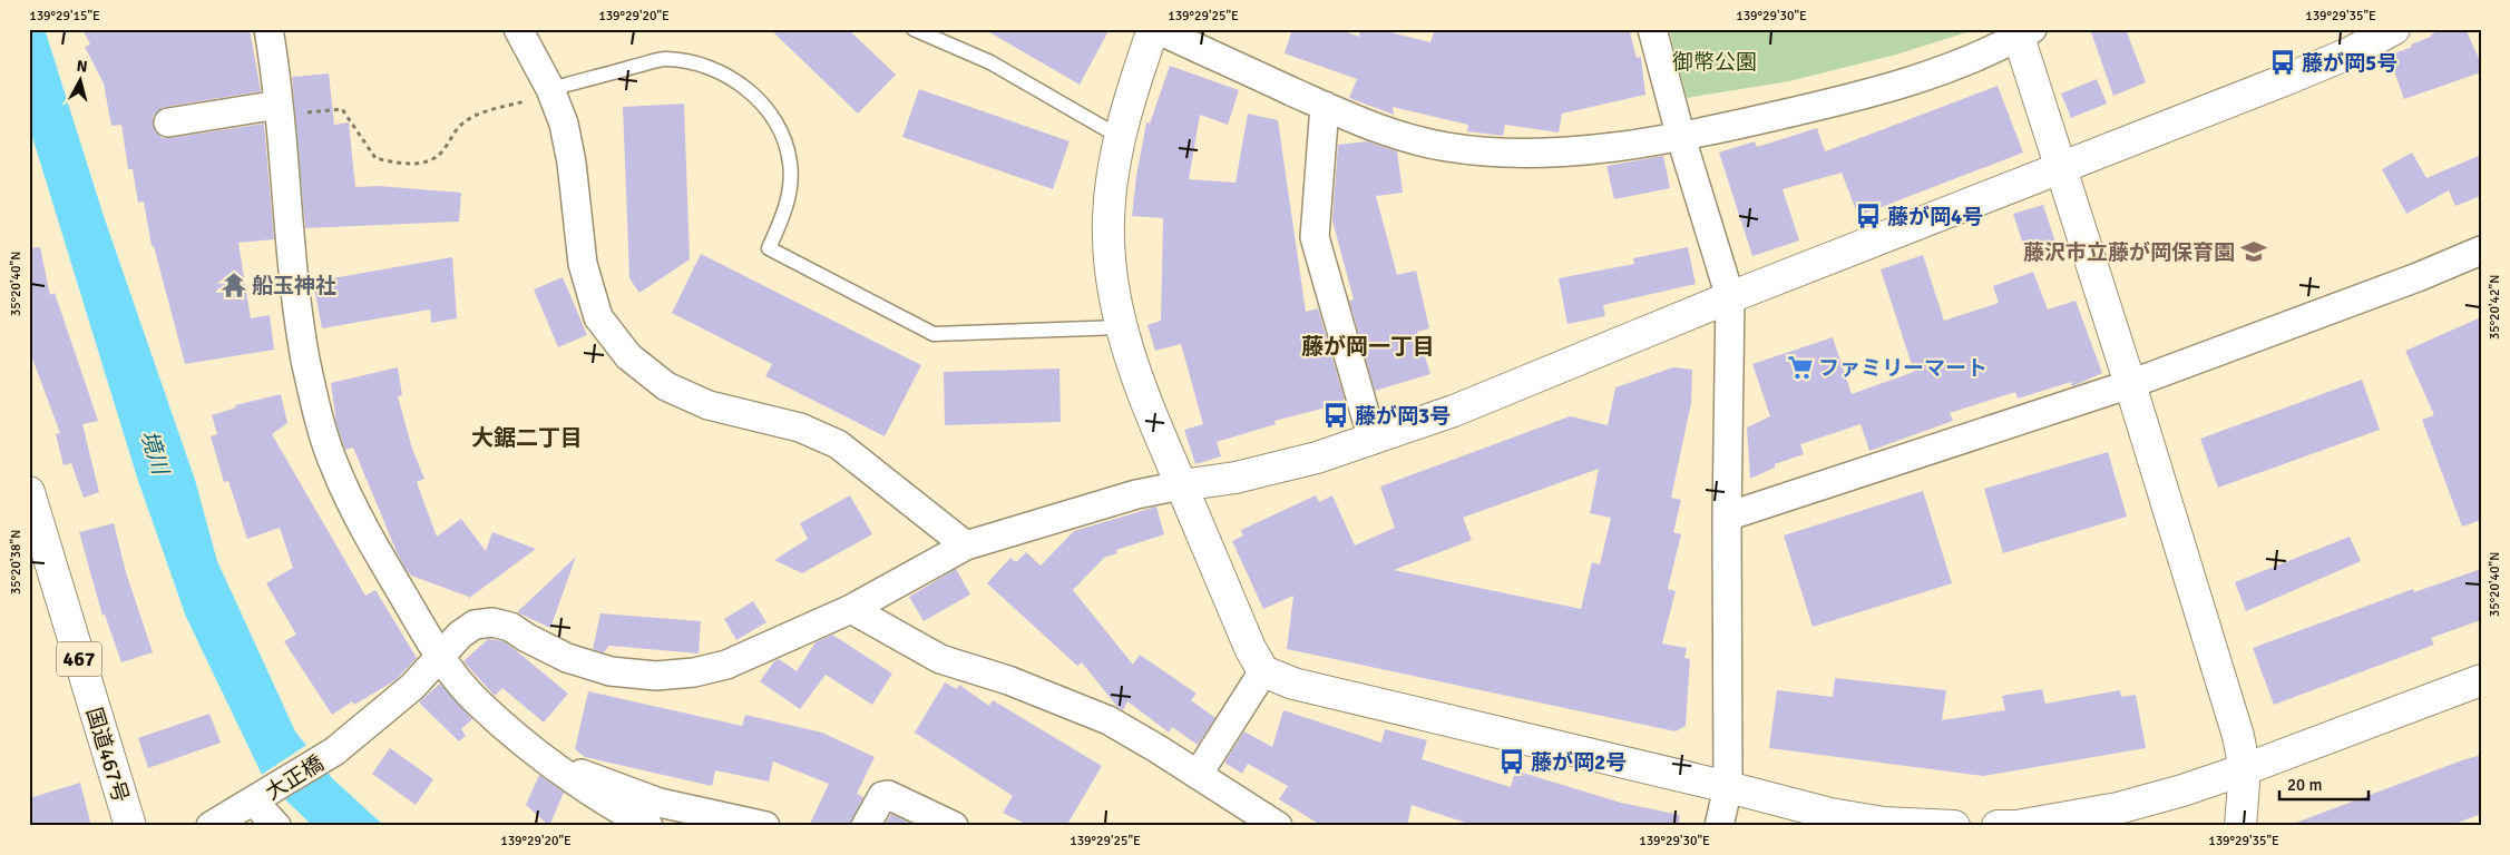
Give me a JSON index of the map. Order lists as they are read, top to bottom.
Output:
{
  "streets": {
    "main road": ["467", "国道467号"],
    "street": ["大正橋"]
  },
  "districts": ["藤が岡一丁目", "大鋸二丁目"],
  "water": ["境川"],
  "parks": ["御幣公園"],
  "places": {
    "bus stop": [
      "藤が岡5号",
      "藤が岡4号",
      "藤が岡3号",
      "藤が岡2号"
    ],
    "school or university": ["藤沢市立藤が岡保育園"],
    "temple": ["船玉神社"],
    "supermarket": ["ファミリーマート"]
  },
  "scale_bar": "20 m",
  "north": "top",
  "coordinates": [
    "139°29'15\"E",
    "139°29'20\"E",
    "139°29'25\"E",
    "139°29'30\"E",
    "139°29'35\"E",
    "35°20'40\"N",
    "35°20'42\"N",
    "35°20'38\"N"
  ]
}
